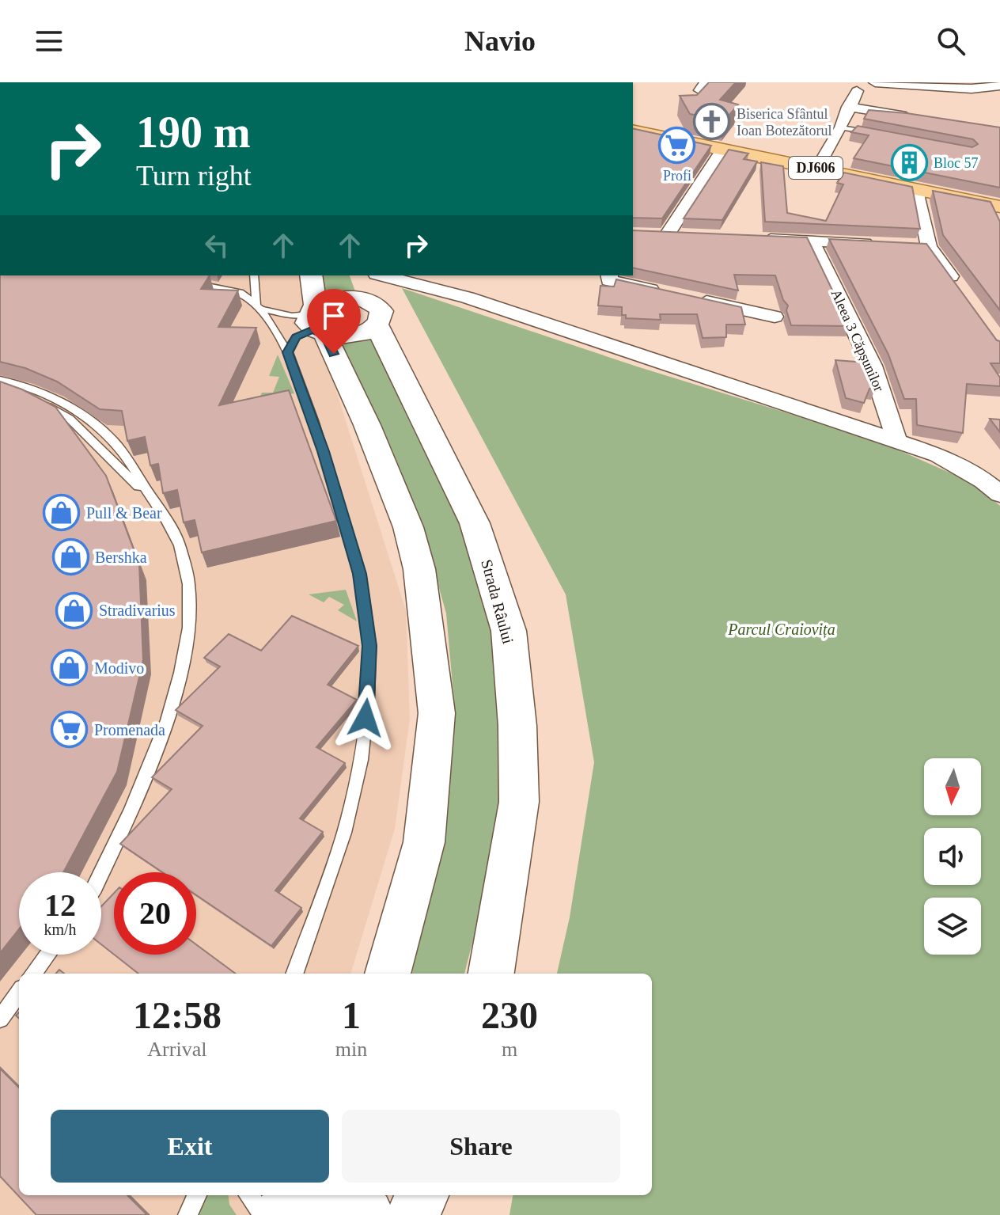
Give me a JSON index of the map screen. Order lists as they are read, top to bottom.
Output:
{
  "streets": {
    "main road": ["DJ606", "Strada Râului"],
    "street": ["Aleea 3 Căpșunilor"]
  },
  "parks": ["Parcul Craiovița"],
  "places": {
    "church": ["Biserica Sfântul Ioan Botezătorul"],
    "supermarket": ["Profi", "Promenada"],
    "building": ["Bloc 57"],
    "shop": [
      "Pull & Bear",
      "Bershka",
      "Stradivarius",
      "Modivo"
    ]
  },
  "north": "bottom",
  "page": {
    "header": "Navio",
    "turn": ["190 m", "Turn right"],
    "speed": "12 km/h",
    "limit": "20",
    "eta": [
      "12:58",
      "Arrival",
      "1",
      "min",
      "230",
      "m"
    ],
    "buttons": ["Exit", "Share"]
  }
}
